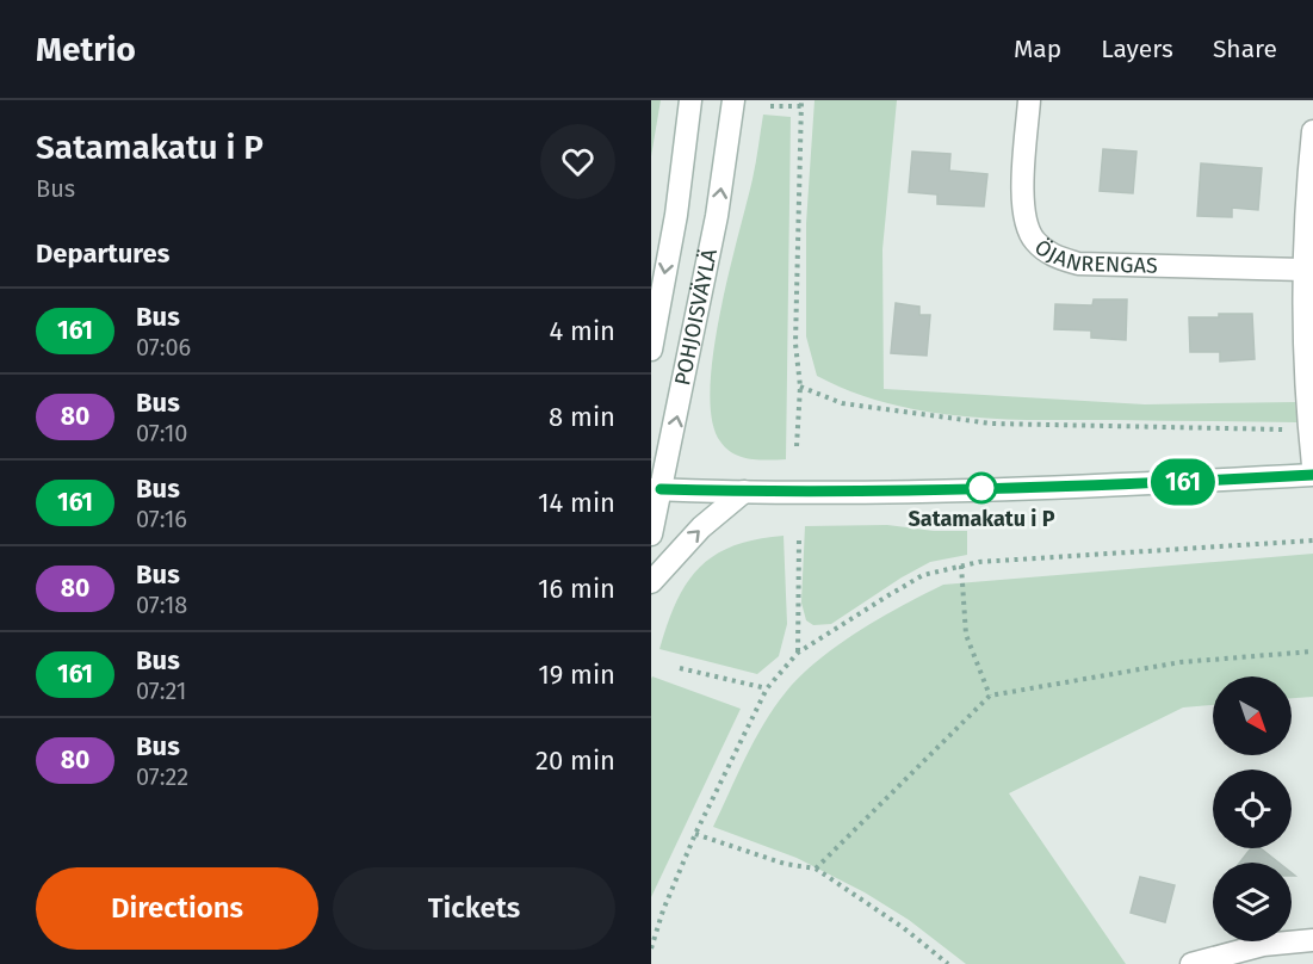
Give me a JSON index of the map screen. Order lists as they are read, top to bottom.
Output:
{
  "streets": {
    "street": ["ÖJANRENGAS", "POHJOISVÄYLÄ"]
  },
  "places": ["Satamakatu i P"],
  "lines": ["bus line 161"],
  "north": "bottom right",
  "page": {
    "header": "Metrio",
    "nav": ["Map", "Layers", "Share"],
    "heading": [
      ["Satamakatu i P", "Bus"],
      "Departures"
    ],
    "on_map": "161",
    "list": [
      {
        "mark": "161",
        "name": "Bus",
        "note": "07:06",
        "value": "4 min"
      },
      {
        "mark": "80",
        "name": "Bus",
        "note": "07:10",
        "value": "8 min"
      },
      {
        "mark": "161",
        "name": "Bus",
        "note": "07:16",
        "value": "14 min"
      },
      {
        "mark": "80",
        "name": "Bus",
        "note": "07:18",
        "value": "16 min"
      },
      {
        "mark": "161",
        "name": "Bus",
        "note": "07:21",
        "value": "19 min"
      },
      {
        "mark": "80",
        "name": "Bus",
        "note": "07:22",
        "value": "20 min"
      }
    ],
    "buttons": ["Directions", "Tickets"]
  }
}
